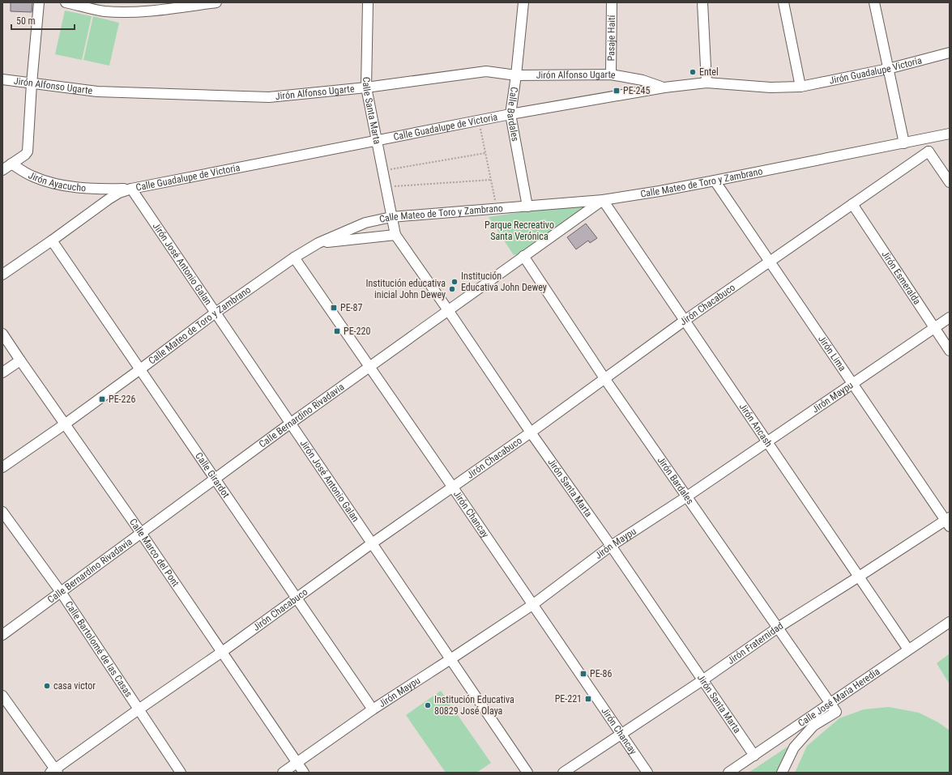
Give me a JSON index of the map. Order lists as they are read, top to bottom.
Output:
{
  "streets": {
    "street": [
      "Pasaje Haití",
      "Jirón Guadalupe Victoria",
      "Jirón Alfonso Ugarte",
      "Calle Santa Marta",
      "Calle Bardales",
      "Calle Guadalupe de Victoria",
      "Jirón Ayacucho",
      "Calle Mateo de Toro y Zambrano",
      "Jirón José Antonio Galan",
      "Jirón Esmeralda",
      "Jirón Chacabuco",
      "Jirón Lima",
      "Jirón Maypu",
      "Calle Bernardino Rivadavia",
      "Jirón Ancash",
      "Calle Girardot",
      "Jirón Bardales",
      "Jirón Santa Marta",
      "Jirón Chancay",
      "Calle Marco del Pont",
      "Jirón Fraternidad",
      "Calle Bartolomé de las Casas",
      "Calle José María Heredia"
    ]
  },
  "crossings": [
    ["Pasaje Haití", "Jirón Alfonso Ugarte"],
    ["Jirón Guadalupe Victoria", "Calle Guadalupe de Victoria"],
    ["Jirón Alfonso Ugarte", "Calle Santa Marta"],
    ["Jirón Alfonso Ugarte", "Calle Bardales"],
    ["Jirón Alfonso Ugarte", "Calle Guadalupe de Victoria"],
    ["Calle Santa Marta", "Calle Guadalupe de Victoria"],
    ["Calle Santa Marta", "Calle Mateo de Toro y Zambrano"],
    ["Calle Santa Marta", "Jirón Santa Marta"],
    ["Calle Bardales", "Calle Guadalupe de Victoria"],
    ["Calle Bardales", "Calle Mateo de Toro y Zambrano"],
    ["Calle Guadalupe de Victoria", "Jirón Ayacucho"],
    ["Calle Guadalupe de Victoria", "Jirón José Antonio Galan"],
    ["Jirón Ayacucho", "Jirón José Antonio Galan"],
    ["Calle Mateo de Toro y Zambrano", "Jirón José Antonio Galan"],
    ["Calle Mateo de Toro y Zambrano", "Jirón Lima"],
    ["Calle Mateo de Toro y Zambrano", "Calle Bernardino Rivadavia"],
    ["Calle Mateo de Toro y Zambrano", "Jirón Ancash"],
    ["Calle Mateo de Toro y Zambrano", "Calle Girardot"],
    ["Calle Mateo de Toro y Zambrano", "Jirón Santa Marta"],
    ["Calle Mateo de Toro y Zambrano", "Jirón Chancay"],
    ["Calle Mateo de Toro y Zambrano", "Calle Marco del Pont"],
    ["Jirón José Antonio Galan", "Jirón Chacabuco"],
    ["Jirón José Antonio Galan", "Jirón Maypu"],
    ["Jirón José Antonio Galan", "Calle Bernardino Rivadavia"],
    ["Jirón Esmeralda", "Jirón Chacabuco"],
    ["Jirón Esmeralda", "Jirón Maypu"],
    ["Jirón Chacabuco", "Jirón Lima"],
    ["Jirón Chacabuco", "Jirón Ancash"],
    ["Jirón Chacabuco", "Calle Girardot"],
    ["Jirón Chacabuco", "Jirón Bardales"],
    ["Jirón Chacabuco", "Jirón Santa Marta"],
    ["Jirón Chacabuco", "Jirón Chancay"],
    ["Jirón Chacabuco", "Calle Marco del Pont"],
    ["Jirón Chacabuco", "Calle Bartolomé de las Casas"],
    ["Jirón Lima", "Jirón Maypu"],
    ["Jirón Lima", "Jirón Fraternidad"],
    ["Jirón Maypu", "Jirón Ancash"],
    ["Jirón Maypu", "Calle Girardot"],
    ["Jirón Maypu", "Jirón Bardales"],
    ["Jirón Maypu", "Jirón Santa Marta"],
    ["Jirón Maypu", "Jirón Chancay"],
    ["Jirón Maypu", "Calle Marco del Pont"],
    ["Calle Bernardino Rivadavia", "Jirón Ancash"],
    ["Calle Bernardino Rivadavia", "Calle Girardot"],
    ["Calle Bernardino Rivadavia", "Jirón Bardales"],
    ["Calle Bernardino Rivadavia", "Jirón Santa Marta"],
    ["Calle Bernardino Rivadavia", "Jirón Chancay"],
    ["Calle Bernardino Rivadavia", "Calle Marco del Pont"],
    ["Calle Bernardino Rivadavia", "Calle Bartolomé de las Casas"],
    ["Jirón Ancash", "Jirón Fraternidad"],
    ["Jirón Ancash", "Calle José María Heredia"],
    ["Jirón Bardales", "Jirón Fraternidad"],
    ["Jirón Bardales", "Calle José María Heredia"],
    ["Jirón Santa Marta", "Jirón Fraternidad"],
    ["Jirón Santa Marta", "Calle José María Heredia"],
    ["Jirón Chancay", "Jirón Fraternidad"]
  ],
  "parks": ["Parque Recreativo Santa Verónica"],
  "places": {
    "other": [
      "Entel",
      "Institución Educativa John Dewey",
      "Institución educativa inicial John Dewey",
      "casa victor",
      "Institución Educativa 80829 José Olaya"
    ],
    "transit": [
      "PE-245",
      "PE-87",
      "PE-220",
      "PE-226",
      "PE-86",
      "PE-221"
    ]
  },
  "scale_bar": "50 m"
}
